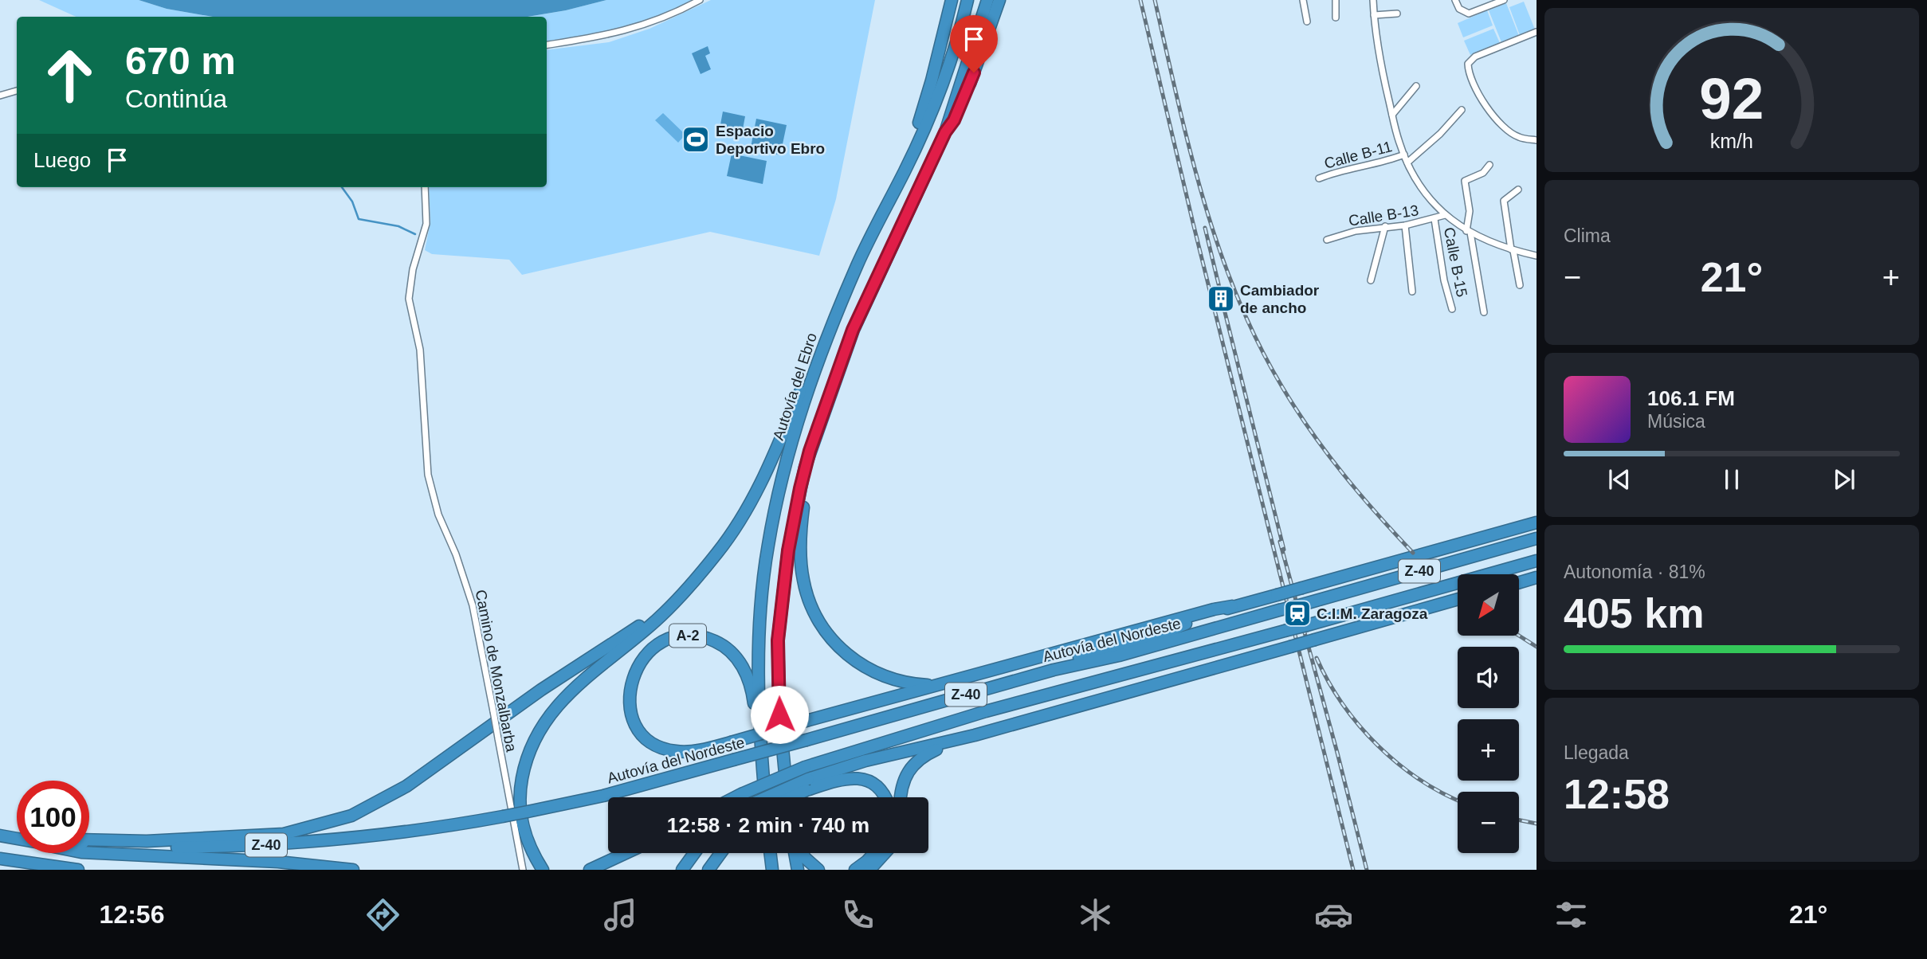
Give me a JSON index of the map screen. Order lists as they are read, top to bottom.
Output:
{
  "streets": {
    "highway": [
      "Autovía del Ebro",
      "Z-40",
      "A-2",
      "Autovía del Nordeste"
    ],
    "street": [
      "Calle B-11",
      "Calle B-13",
      "Calle B-15",
      "Camino de Monzalbarba"
    ]
  },
  "crossings": [
    ["Calle B-13", "Calle B-15"]
  ],
  "places": {
    "sports": ["Espacio Deportivo Ebro"],
    "building": ["Cambiador de ancho"],
    "station": ["C.I.M. Zaragoza"]
  },
  "north": "bottom left",
  "page": {
    "turn": ["670 m", "Continúa"],
    "then": "Luego",
    "tile": [
      "Clima",
      ["Autonomía · 81%", "405 km"],
      ["Llegada", "12:58"]
    ],
    "heat": ["−", "21°", "+"],
    "song": ["106.1 FM", "Música"],
    "map_buttons": ["+", "−"],
    "limit": "100",
    "trip": "12:58 · 2 min · 740 m",
    "tabs": ["12:56", "21°"],
    "gauge": ["92", "km/h"]
  }
}
